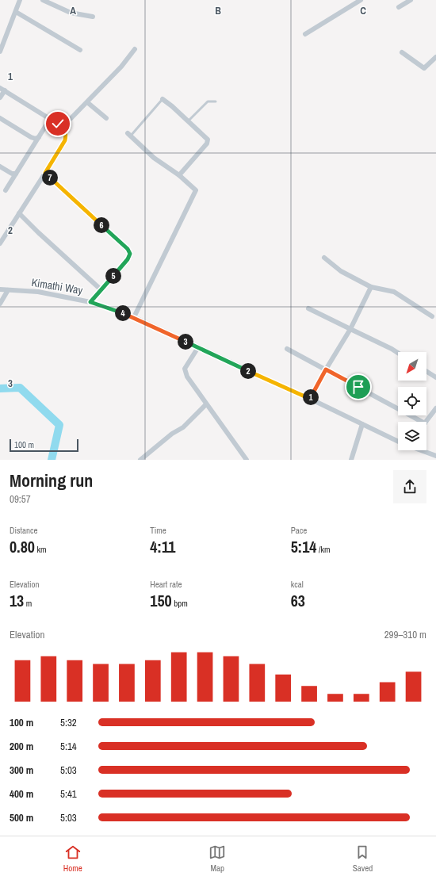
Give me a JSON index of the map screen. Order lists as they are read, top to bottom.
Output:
{
  "streets": {
    "street": ["Kimathi Way"]
  },
  "scale_bar": "100 m",
  "north": "bottom left",
  "page": {
    "pins": [
      "7",
      "6",
      "5",
      "4",
      "3",
      "2",
      "1"
    ],
    "scale": "100 m",
    "heading": ["Morning run", "09:57"],
    "stats": [
      ["Distance", "0.80 km"],
      ["Time", "4:11"],
      ["Pace", "5:14 /km"],
      ["Elevation", "13 m"],
      ["Heart rate", "150 bpm"],
      ["kcal", "63"]
    ],
    "chart": ["Elevation", "299–310 m"],
    "list": [
      {
        "name": "100 m",
        "note": "5:32"
      },
      {
        "name": "200 m",
        "note": "5:14"
      },
      {
        "name": "300 m",
        "note": "5:03"
      },
      {
        "name": "400 m",
        "note": "5:41"
      },
      {
        "name": "500 m",
        "note": "5:03"
      }
    ],
    "tabs": ["Home", "Map", "Saved"]
  },
  "grid": {
    "columns": ["A", "B", "C"],
    "rows": ["1", "2", "3"]
  }
}
